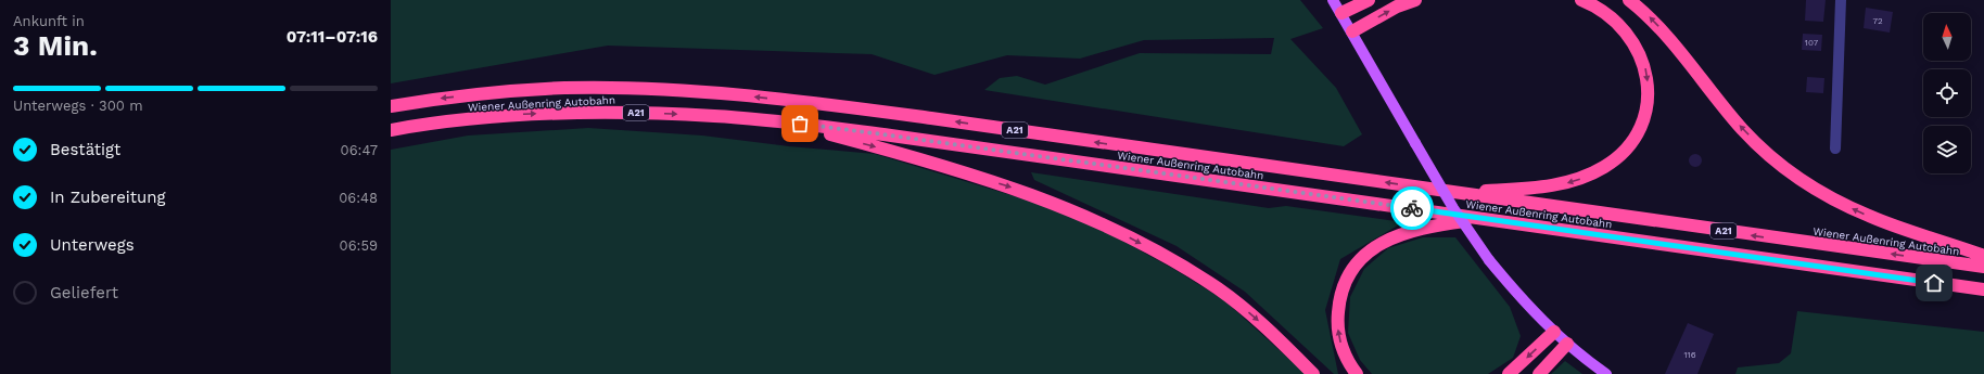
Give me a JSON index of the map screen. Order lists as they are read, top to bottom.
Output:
{
  "streets": {
    "highway": ["Wiener Außenring Autobahn", "A21"]
  },
  "house_numbers": ["72", "107", "116"],
  "north": "top",
  "page": {
    "heading": ["3 Min.", "Ankunft in", "07:11–07:16"],
    "bar": "Unterwegs · 300 m",
    "list": [
      ["Bestätigt", "06:47"],
      ["In Zubereitung", "06:48"],
      ["Unterwegs", "06:59"],
      "Geliefert"
    ]
  }
}
